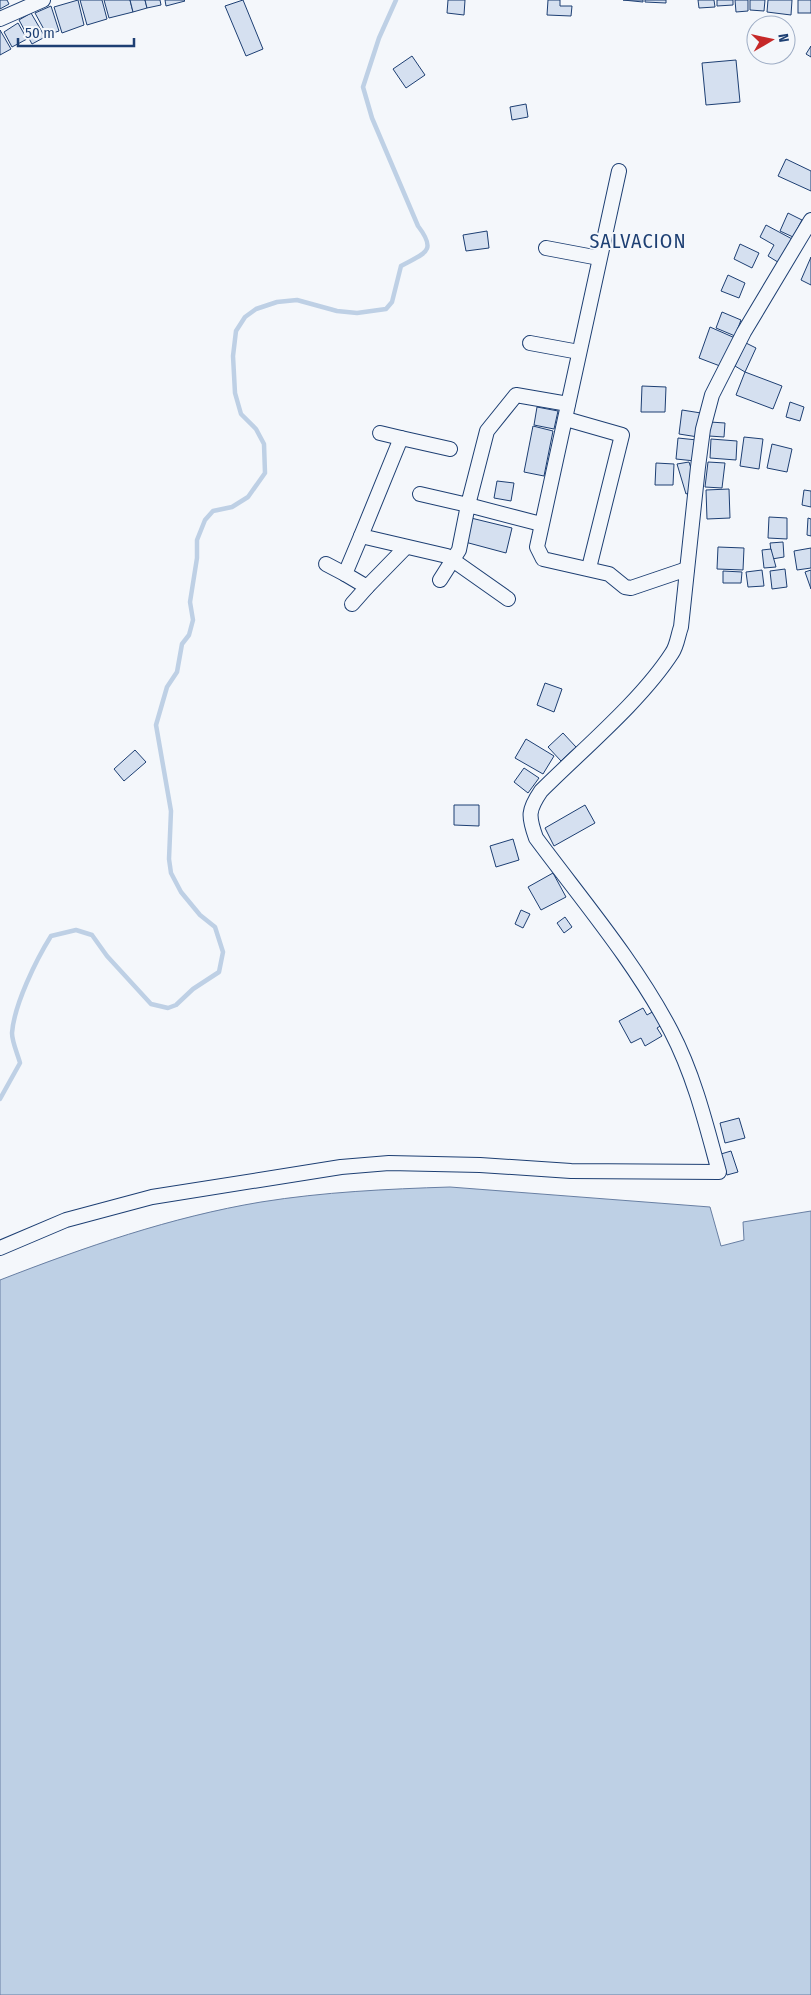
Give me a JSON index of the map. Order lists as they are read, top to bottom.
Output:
{
  "districts": ["SALVACION"],
  "scale_bar": "50 m",
  "north": "right"
}
